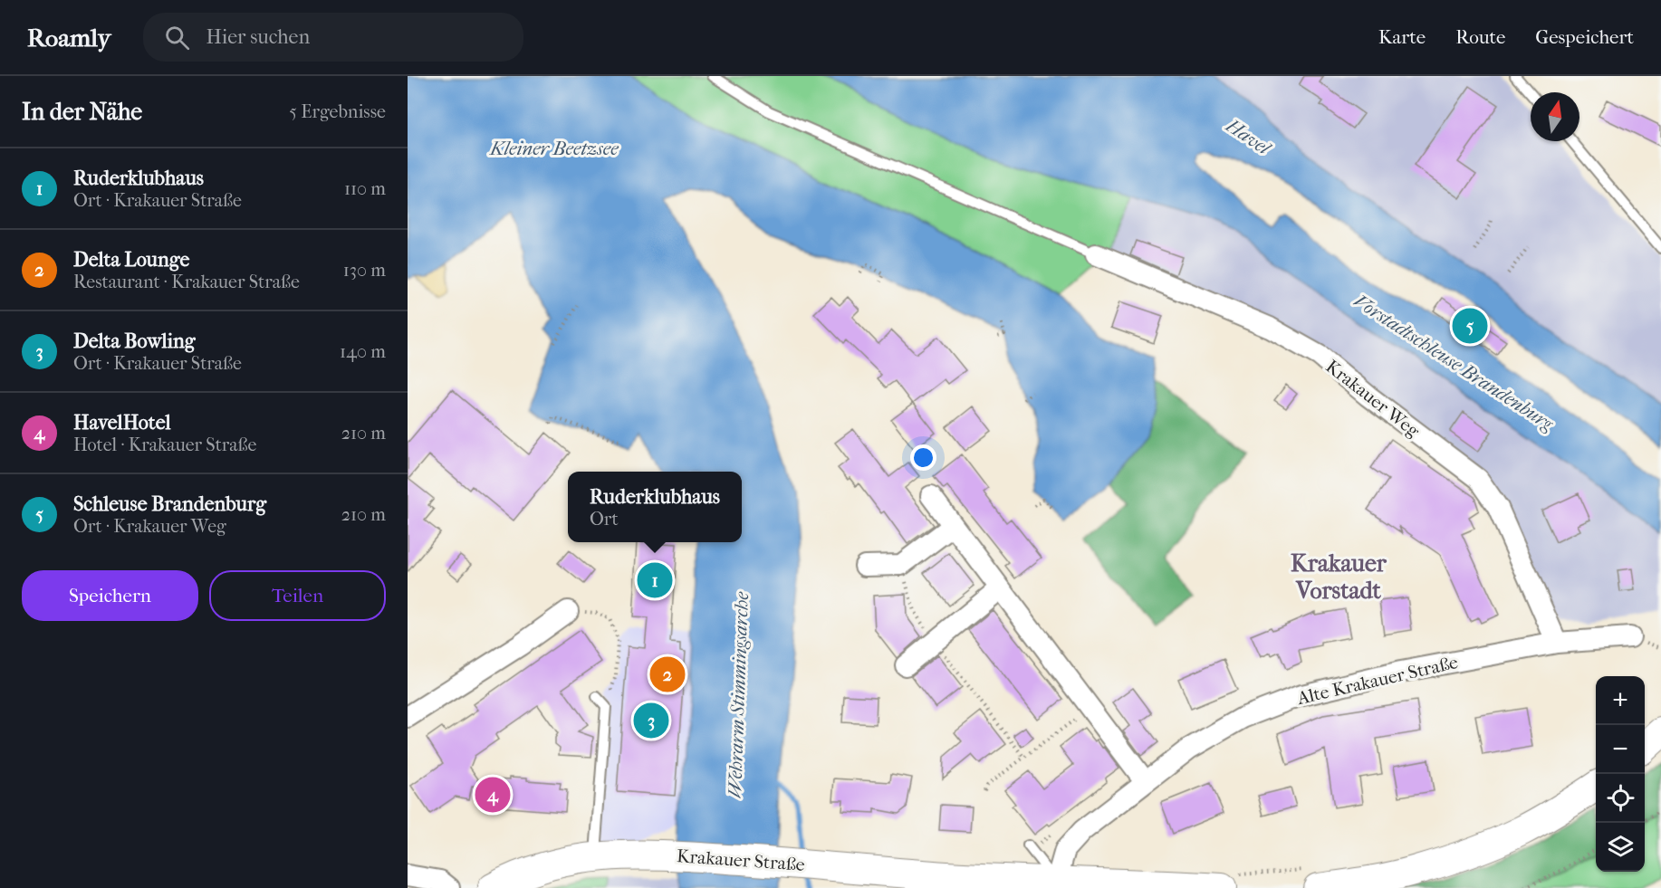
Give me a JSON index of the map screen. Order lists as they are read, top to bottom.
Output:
{
  "streets": {
    "main road": ["Krakauer Straße"],
    "street": ["Krakauer Weg", "Alte Krakauer Straße"]
  },
  "crossings": [
    ["Krakauer Weg", "Alte Krakauer Straße"],
    ["Alte Krakauer Straße", "Krakauer Straße"]
  ],
  "districts": ["Krakauer Vorstadt"],
  "water": [
    "Havel",
    "Kleiner Beetzsee",
    "Vorstadtschleuse Brandenburg",
    "Wehrarm Stimmingsarche"
  ],
  "north": "top",
  "page": {
    "header": "Roamly",
    "search": "Hier suchen",
    "nav": ["Karte", "Route", "Gespeichert"],
    "heading": ["In der Nähe", "5 Ergebnisse"],
    "list": [
      {
        "mark": "1",
        "name": "Ruderklubhaus",
        "note": "Ort · Krakauer Straße",
        "value": "110 m"
      },
      {
        "mark": "2",
        "name": "Delta Lounge",
        "note": "Restaurant · Krakauer Straße",
        "value": "130 m"
      },
      {
        "mark": "3",
        "name": "Delta Bowling",
        "note": "Ort · Krakauer Straße",
        "value": "140 m"
      },
      {
        "mark": "4",
        "name": "HavelHotel",
        "note": "Hotel · Krakauer Straße",
        "value": "210 m"
      },
      {
        "mark": "5",
        "name": "Schleuse Brandenburg",
        "note": "Ort · Krakauer Weg",
        "value": "210 m"
      }
    ],
    "pins": [
      "5",
      "1",
      "2",
      "3",
      "4"
    ],
    "popup": ["Ruderklubhaus", "Ort"],
    "buttons": ["Speichern", "Teilen"],
    "map_buttons": ["+", "−"]
  }
}
